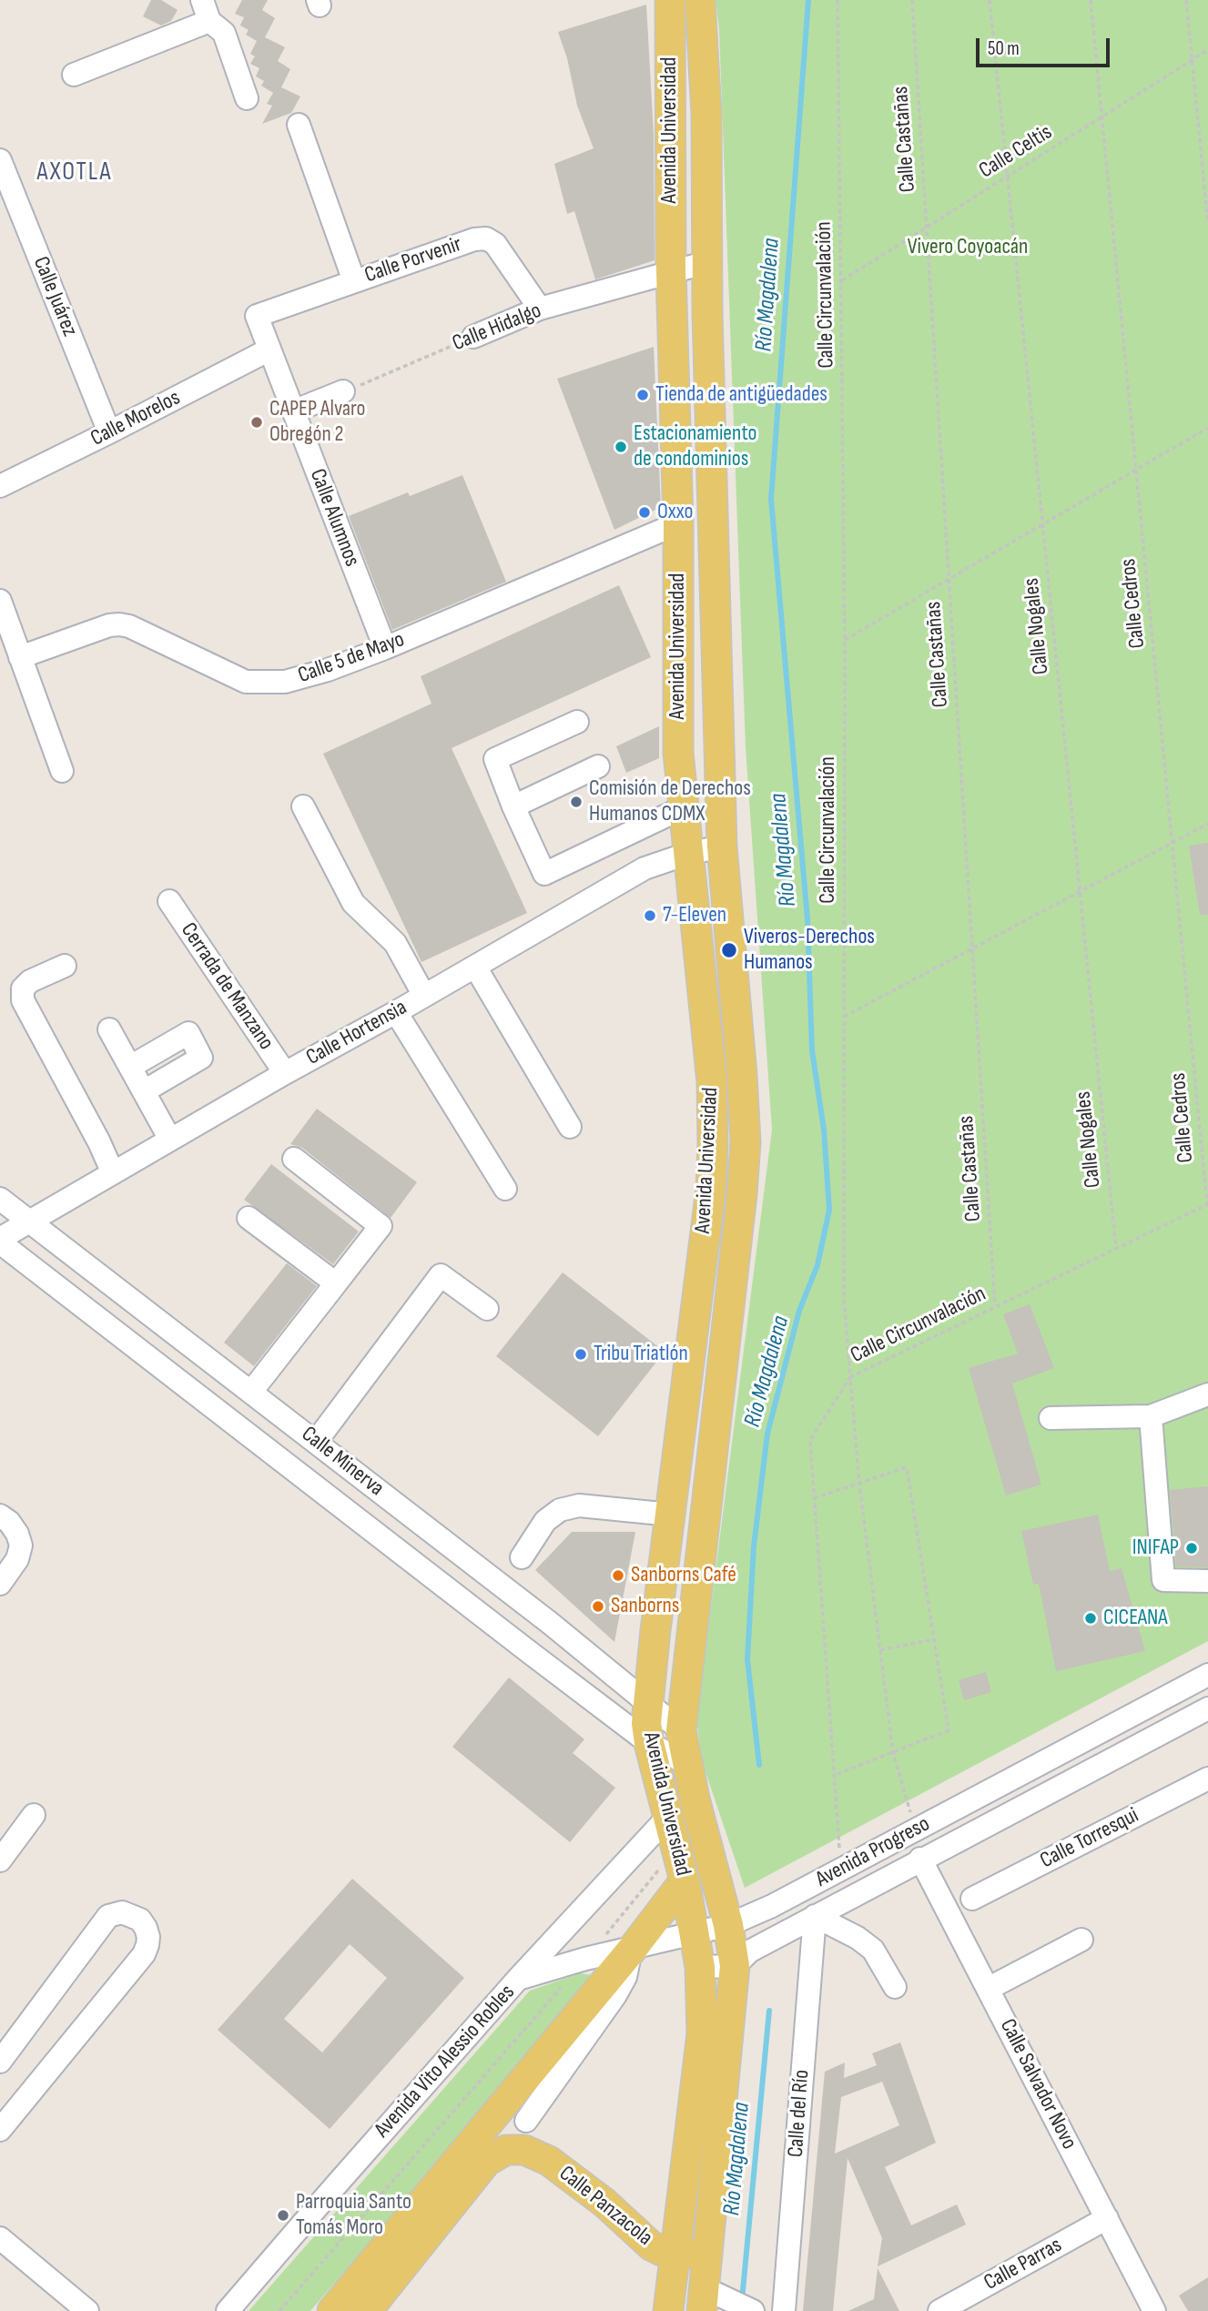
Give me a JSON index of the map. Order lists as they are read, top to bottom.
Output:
{
  "streets": {
    "main road": ["Avenida Universidad", "Calle Panzacola"],
    "street": [
      "Calle Porvenir",
      "Calle Juárez",
      "Calle Hidalgo",
      "Calle Morelos",
      "Calle Alumnos",
      "Calle 5 de Mayo",
      "Cerrada de Manzano",
      "Calle Hortensia",
      "Calle Minerva",
      "Calle Torresqui",
      "Avenida Progreso",
      "Avenida Vito Alessio Robles",
      "Calle Salvador Novo",
      "Calle del Río",
      "Calle Parras"
    ],
    "path": [
      "Calle Castañas",
      "Calle Celtis",
      "Calle Circunvalación",
      "Calle Cedros",
      "Calle Nogales"
    ]
  },
  "crossings": [
    ["Avenida Universidad", "Calle Hidalgo"],
    ["Avenida Universidad", "Calle 5 de Mayo"],
    ["Avenida Universidad", "Calle Hortensia"],
    ["Avenida Universidad", "Calle Minerva"],
    ["Avenida Universidad", "Avenida Progreso"],
    ["Avenida Universidad", "Avenida Vito Alessio Robles"],
    ["Avenida Universidad", "Calle Panzacola"],
    ["Calle Castañas", "Calle Celtis"],
    ["Calle Castañas", "Calle Circunvalación"],
    ["Calle Celtis", "Calle Circunvalación"],
    ["Calle Celtis", "Calle Cedros"],
    ["Calle Celtis", "Calle Nogales"],
    ["Calle Porvenir", "Calle Hidalgo"],
    ["Calle Porvenir", "Calle Alumnos"],
    ["Calle Circunvalación", "Calle Cedros"],
    ["Calle Circunvalación", "Calle Nogales"],
    ["Calle Juárez", "Calle Morelos"],
    ["Calle Morelos", "Calle Alumnos"],
    ["Calle Alumnos", "Calle 5 de Mayo"],
    ["Cerrada de Manzano", "Calle Hortensia"],
    ["Calle Hortensia", "Calle Minerva"],
    ["Avenida Progreso", "Avenida Vito Alessio Robles"],
    ["Avenida Progreso", "Calle Salvador Novo"],
    ["Avenida Progreso", "Calle del Río"],
    ["Calle Salvador Novo", "Calle Parras"]
  ],
  "districts": ["AXOTLA"],
  "water": ["Río Magdalena"],
  "parks": ["Vivero Coyoacán"],
  "places": [
    "Tienda de antigüedades",
    "CAPEP Alvaro Obregón 2",
    "Estacionamiento de condominios",
    "Oxxo",
    "Comisión de Derechos Humanos CDMX",
    "7-Eleven",
    "Viveros-Derechos Humanos",
    "Tribu Triatlón",
    "INIFAP",
    "Sanborns Café",
    "Sanborns",
    "CICEANA",
    "Parroquia Santo Tomás Moro"
  ],
  "scale_bar": "50 m"
}
